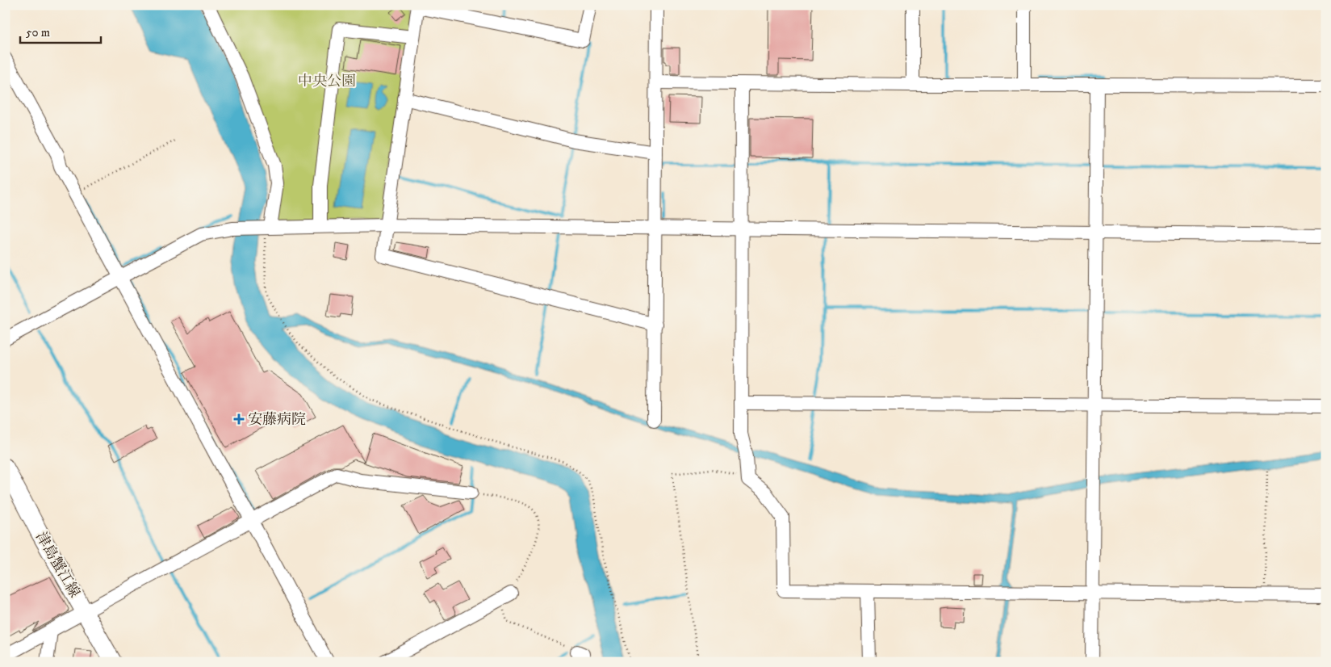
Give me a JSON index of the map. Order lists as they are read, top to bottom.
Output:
{
  "streets": {
    "main road": ["津島蟹江線"]
  },
  "parks": ["中央公園"],
  "places": {
    "health": ["安藤病院"]
  },
  "scale_bar": "50 m"
}
